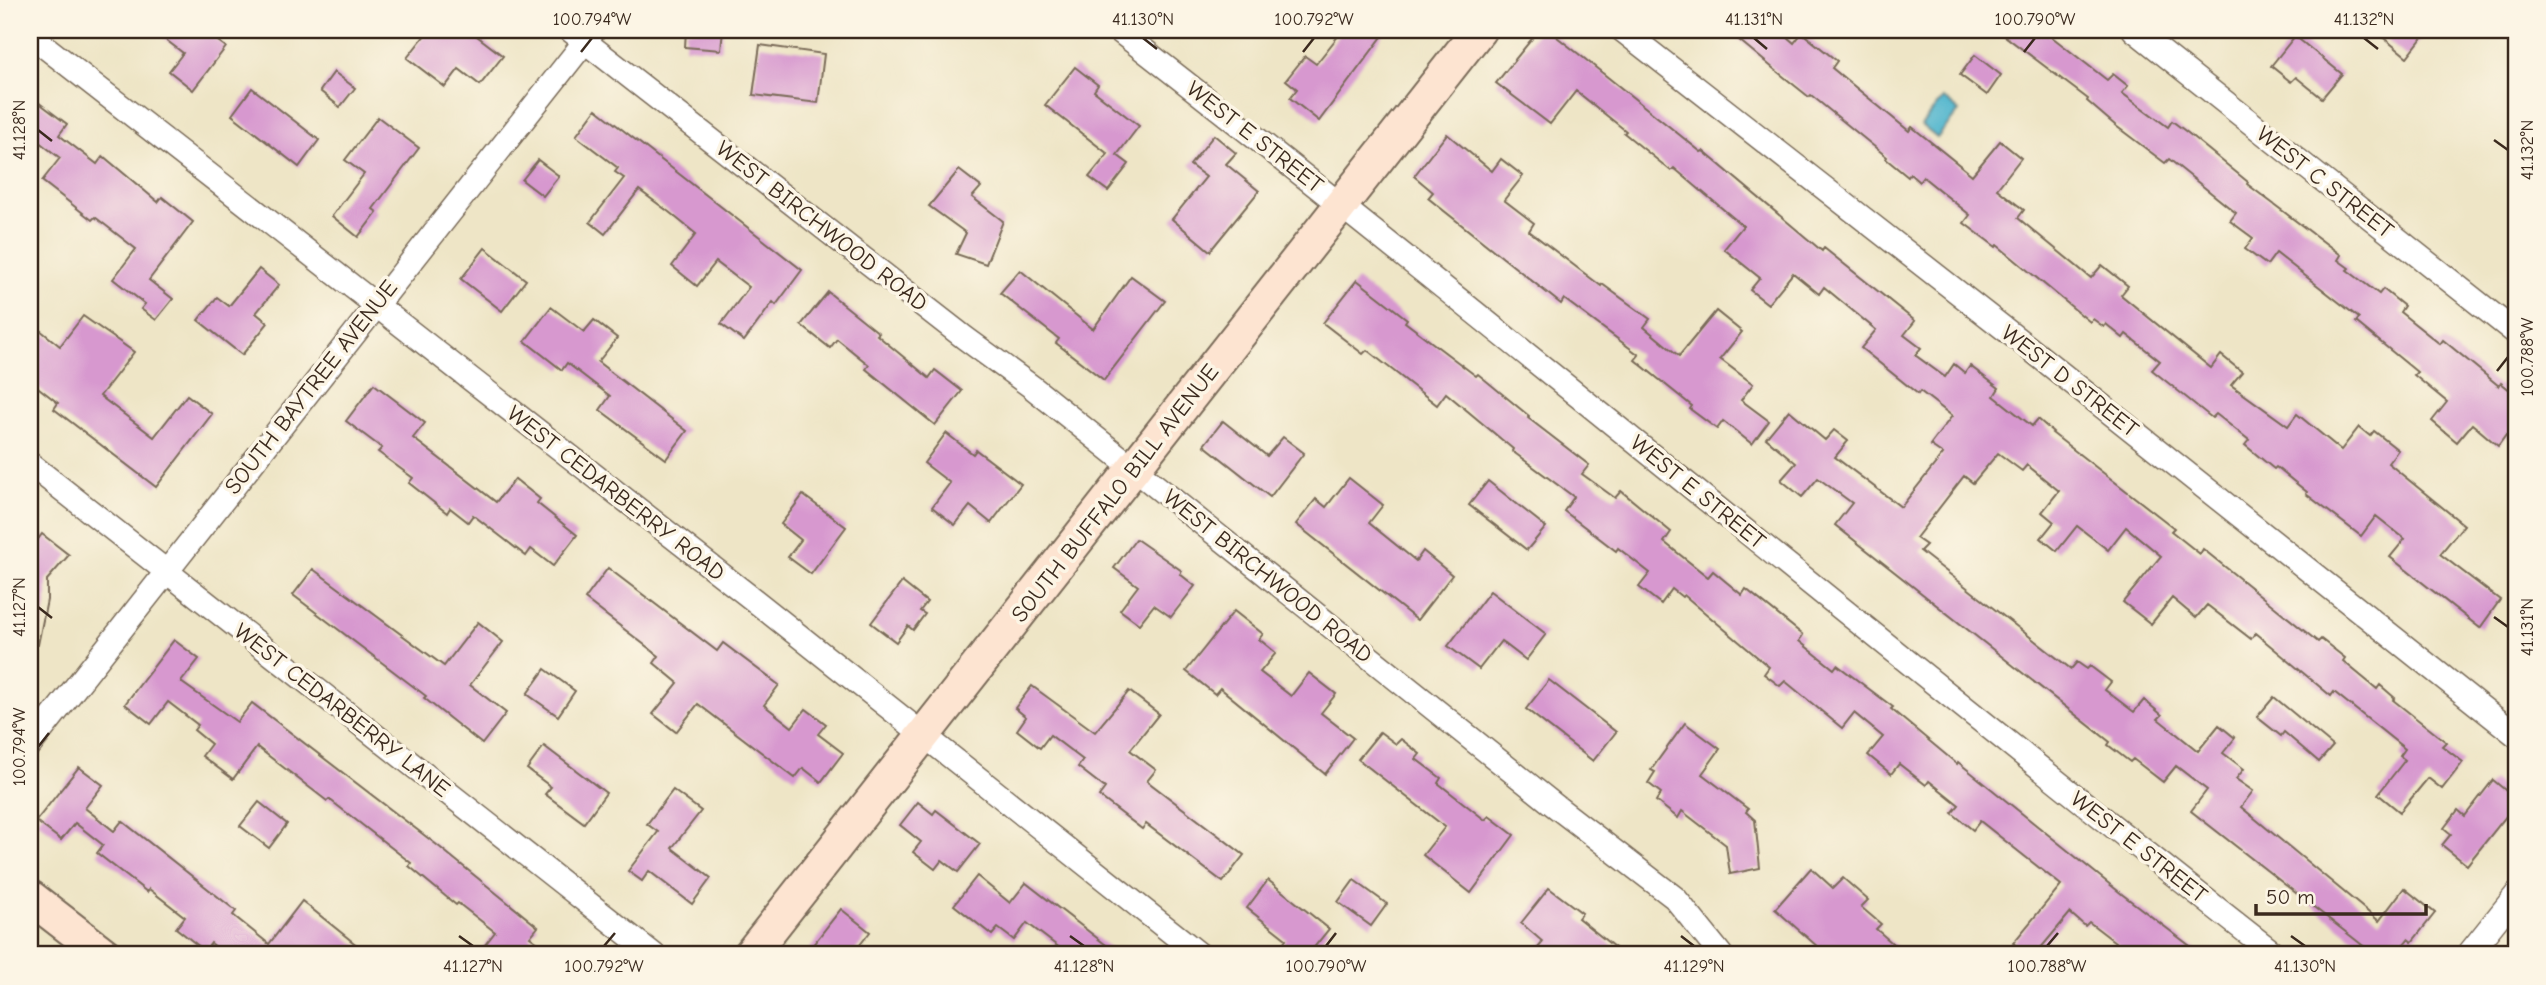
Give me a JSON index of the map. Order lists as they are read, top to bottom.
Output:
{
  "streets": {
    "main road": ["SOUTH BUFFALO BILL AVENUE"],
    "street": [
      "WEST E STREET",
      "WEST C STREET",
      "WEST BIRCHWOOD ROAD",
      "WEST D STREET",
      "SOUTH BAYTREE AVENUE",
      "WEST CEDARBERRY ROAD",
      "WEST CEDARBERRY LANE"
    ]
  },
  "crossings": [
    ["WEST E STREET", "SOUTH BUFFALO BILL AVENUE"],
    ["WEST BIRCHWOOD ROAD", "SOUTH BAYTREE AVENUE"],
    ["WEST BIRCHWOOD ROAD", "SOUTH BUFFALO BILL AVENUE"],
    ["SOUTH BAYTREE AVENUE", "WEST CEDARBERRY ROAD"],
    ["SOUTH BAYTREE AVENUE", "WEST CEDARBERRY LANE"],
    ["WEST CEDARBERRY ROAD", "SOUTH BUFFALO BILL AVENUE"]
  ],
  "scale_bar": "50 m",
  "coordinates": [
    "100.794°W",
    "41.130°N",
    "100.792°W",
    "41.131°N",
    "100.790°W",
    "41.132°N",
    "41.128°N",
    "100.788°W",
    "41.127°N",
    "41.129°N"
  ]
}
